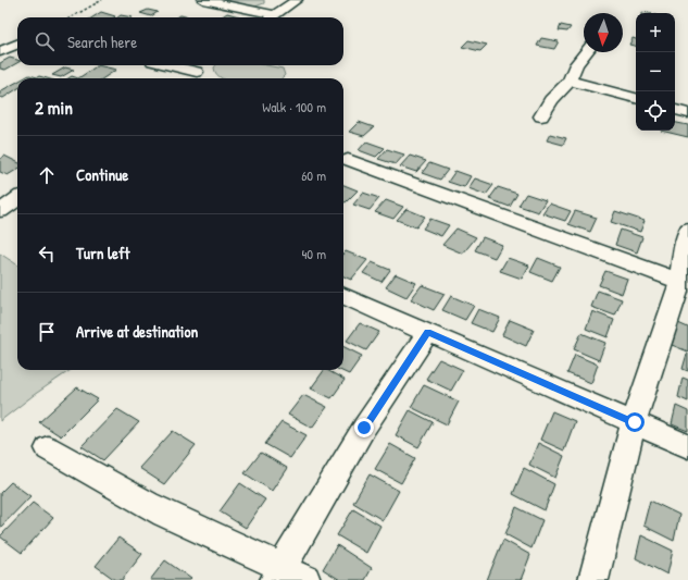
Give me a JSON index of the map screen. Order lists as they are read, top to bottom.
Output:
{
  "north": "bottom",
  "page": {
    "map_buttons": ["+", "−"],
    "search": "Search here",
    "heading": ["2 min", "Walk · 100 m"],
    "list": [
      ["Continue", "60 m"],
      ["Turn left", "40 m"],
      "Arrive at destination"
    ]
  }
}
